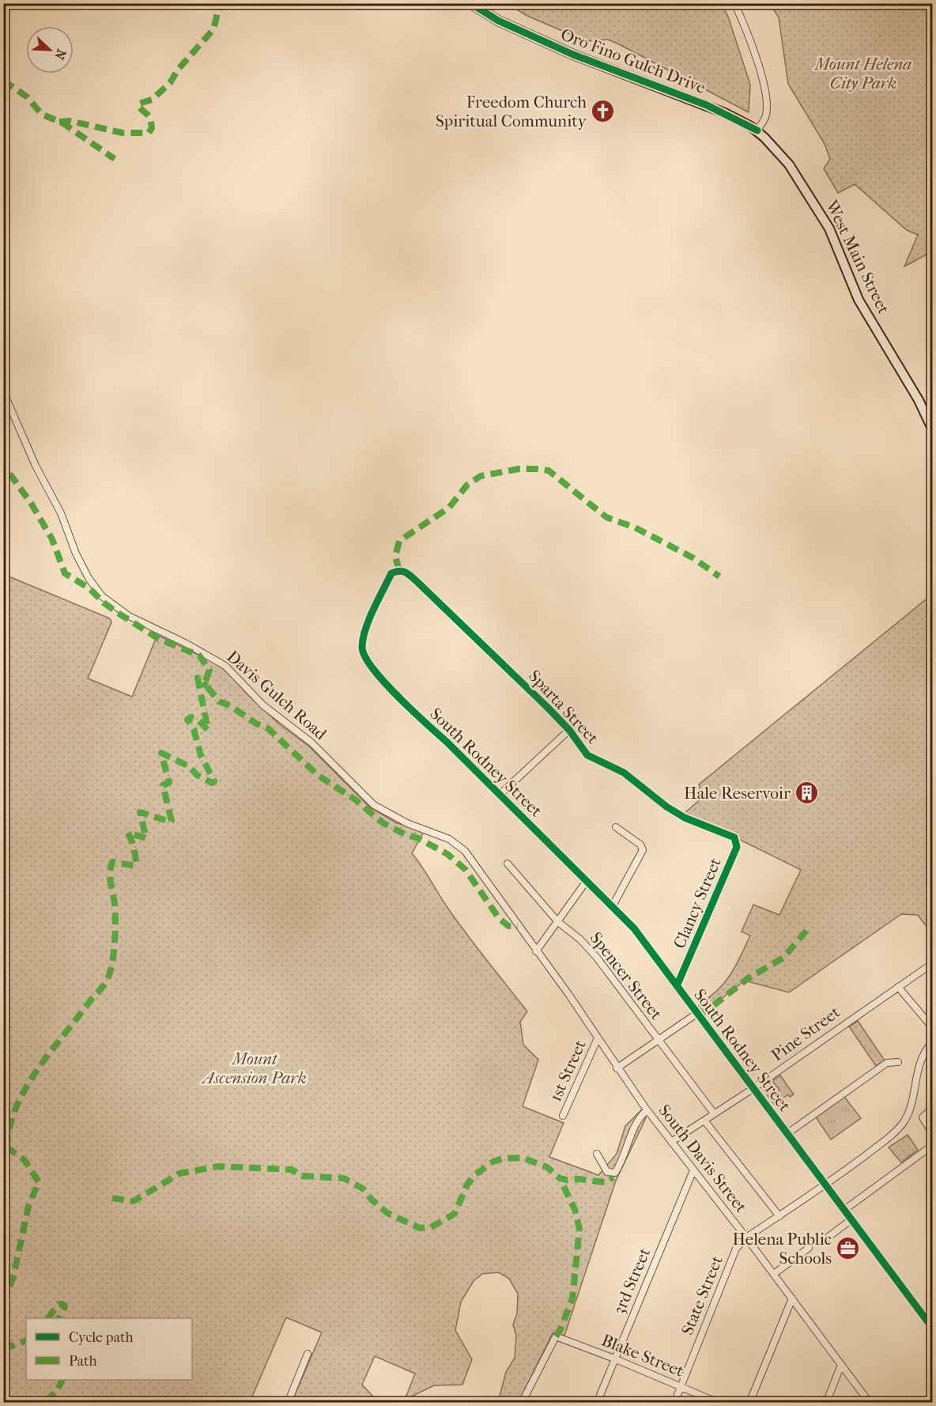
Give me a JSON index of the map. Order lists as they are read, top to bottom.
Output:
{
  "streets": {
    "street": [
      "Oro Fino Gulch Drive",
      "West Main Street",
      "Davis Gulch Road",
      "Sparta Street",
      "South Rodney Street",
      "Clancy Street",
      "Spencer Street",
      "Pine Street",
      "1st Street",
      "South Davis Street",
      "3rd Street",
      "State Street",
      "Blake Street"
    ]
  },
  "crossings": [
    ["Oro Fino Gulch Drive", "West Main Street"],
    ["Davis Gulch Road", "South Davis Street"],
    ["Sparta Street", "South Rodney Street"],
    ["Sparta Street", "Clancy Street"],
    ["South Rodney Street", "Clancy Street"],
    ["South Rodney Street", "Pine Street"],
    ["South Rodney Street", "State Street"],
    ["Spencer Street", "Pine Street"],
    ["Pine Street", "South Davis Street"],
    ["1st Street", "South Davis Street"],
    ["South Davis Street", "3rd Street"],
    ["South Davis Street", "State Street"],
    ["3rd Street", "Blake Street"],
    ["State Street", "Blake Street"]
  ],
  "parks": ["Mount Helena City Park", "Mount Ascension Park"],
  "places": {
    "church": ["Freedom Church Spiritual Community"],
    "building": ["Hale Reservoir"],
    "office": ["Helena Public Schools"]
  },
  "legend": ["Cycle path", "Path"],
  "north": "bottom right"
}
